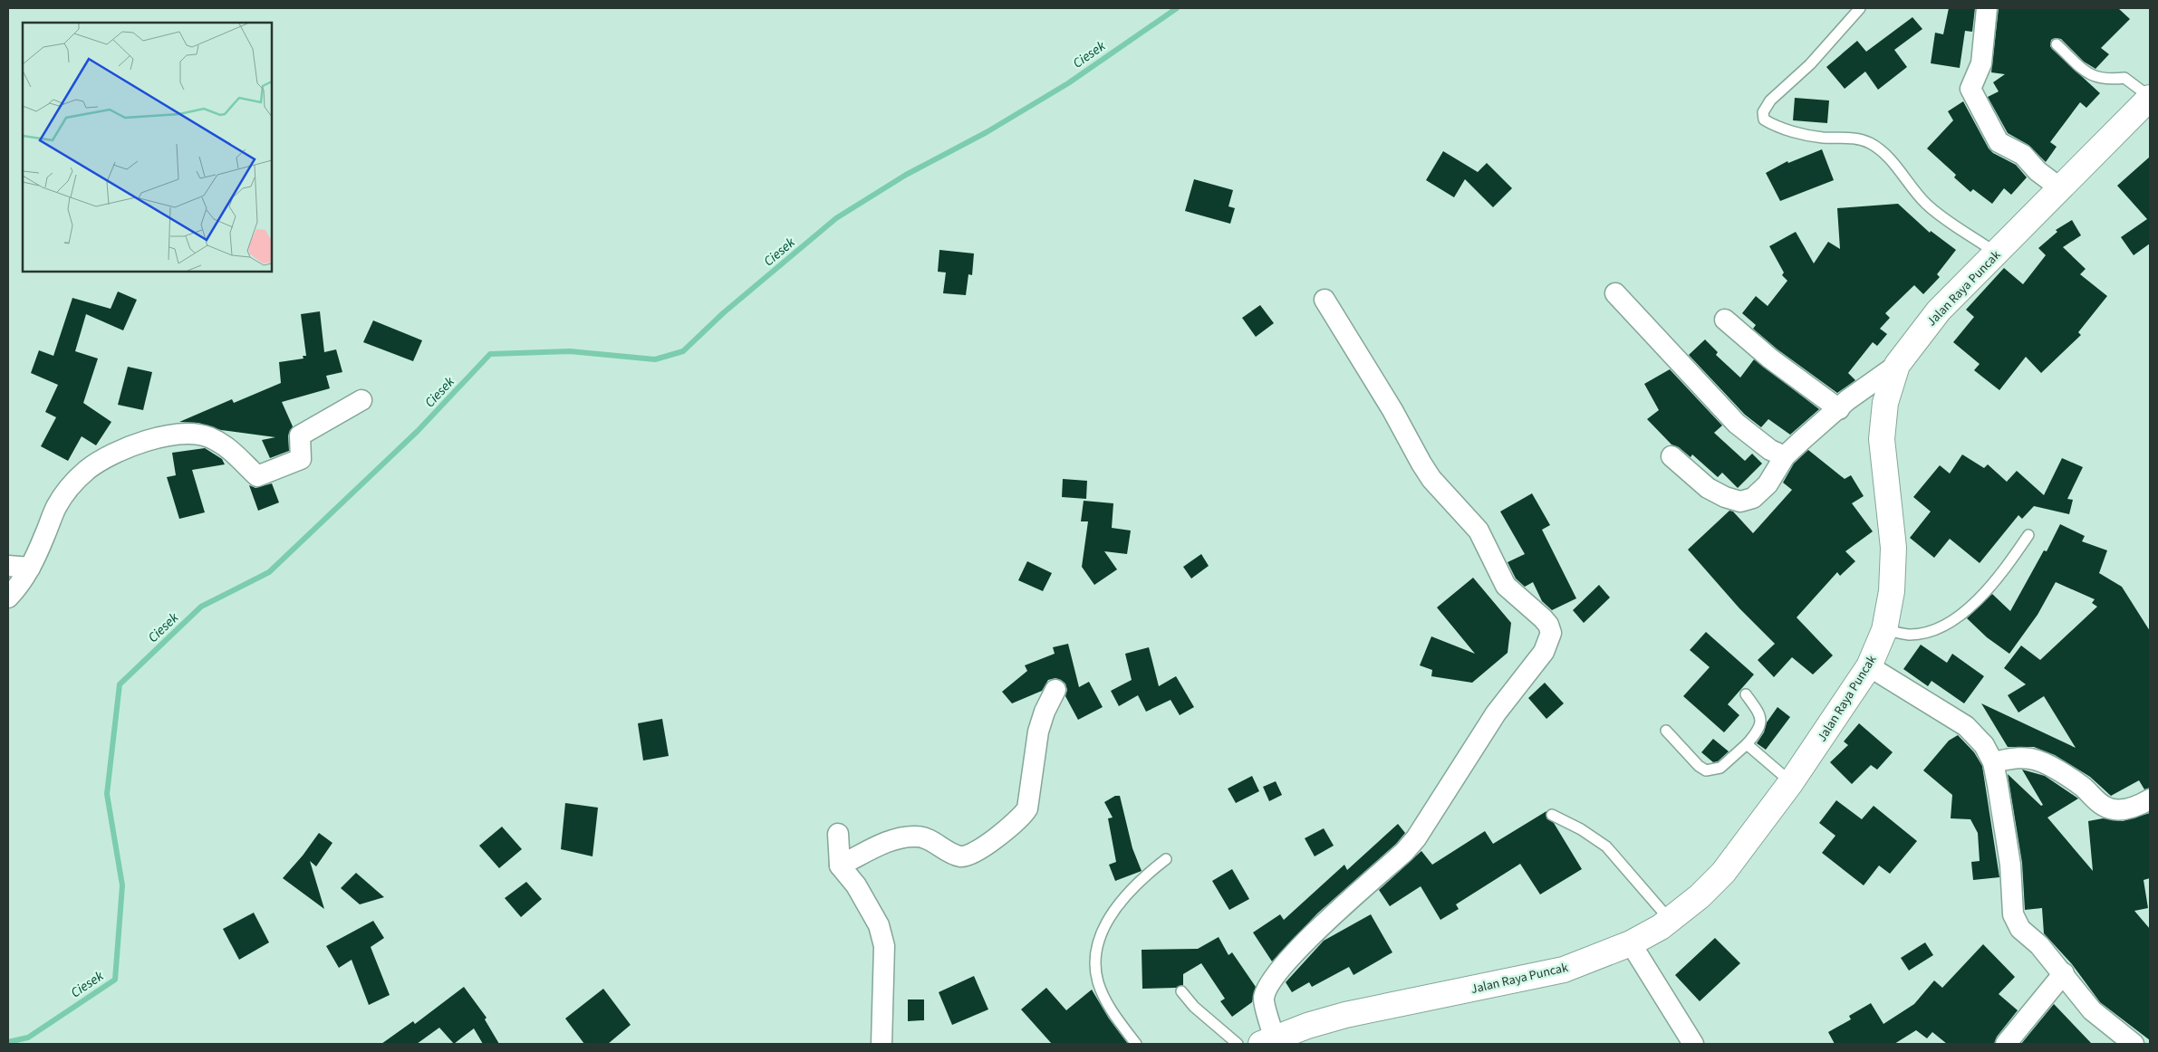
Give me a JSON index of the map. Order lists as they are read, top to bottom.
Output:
{
  "streets": {
    "highway": ["Jalan Raya Puncak"]
  },
  "water": ["Ciesek"]
}
